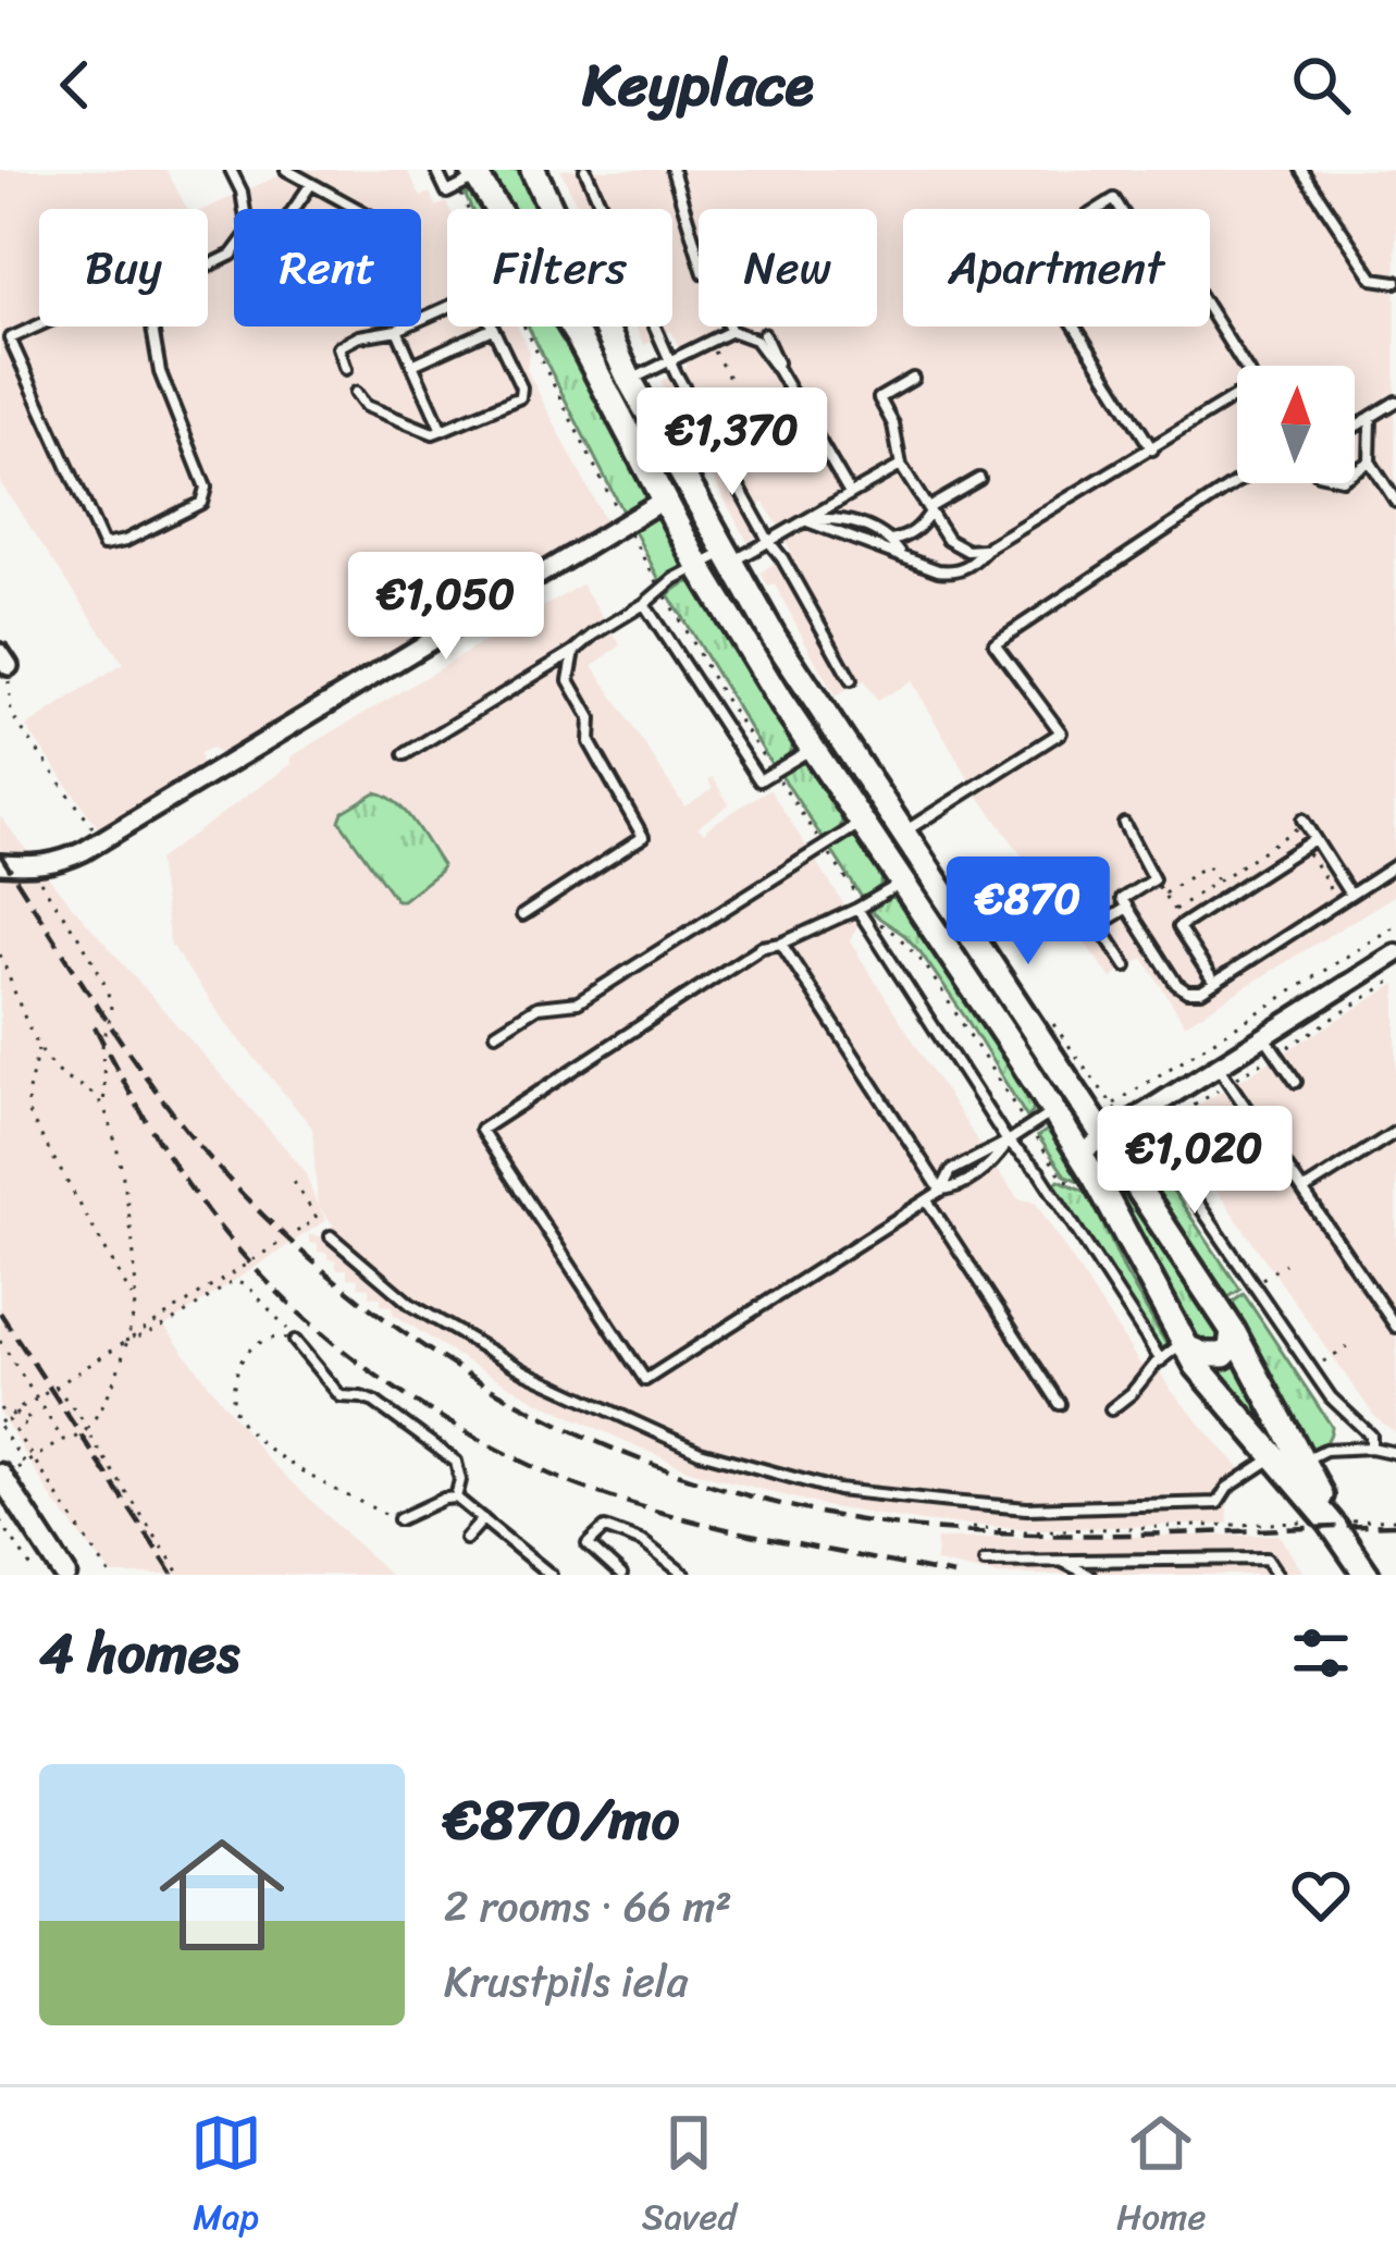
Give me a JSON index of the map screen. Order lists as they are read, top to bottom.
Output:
{
  "north": "top",
  "page": {
    "header": "Keyplace",
    "chip": [
      "Buy",
      "Rent",
      "Filters",
      "New",
      "Apartment"
    ],
    "price": [
      "€1,370",
      "€1,050",
      "€870",
      "€1,020"
    ],
    "heading": "4 homes",
    "list": [
      {
        "name": "€870/mo",
        "note": "2 rooms · 66 m² · Krustpils iela"
      }
    ],
    "tabs": ["Map", "Saved", "Home"]
  }
}
